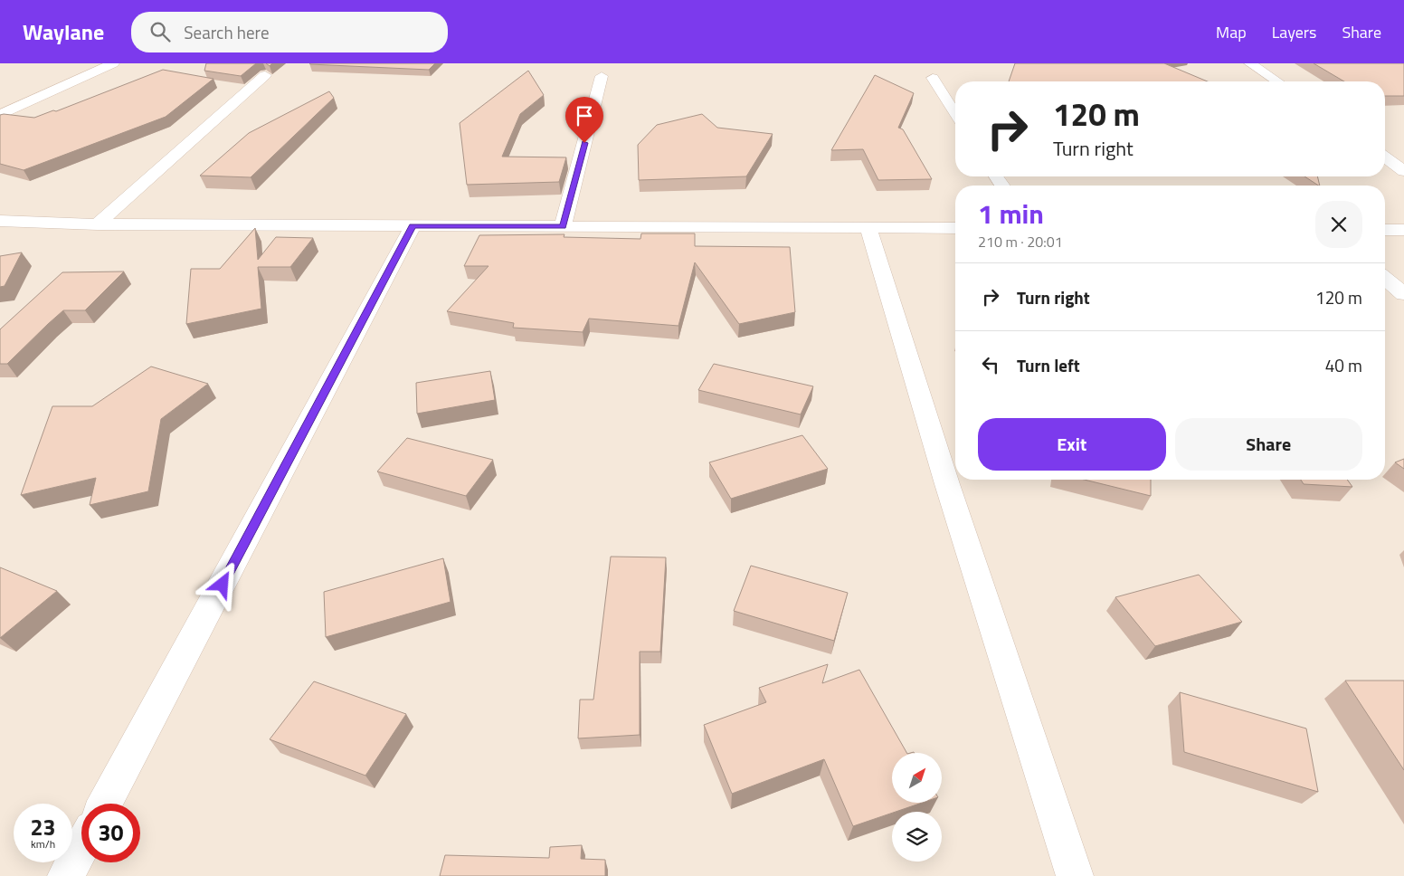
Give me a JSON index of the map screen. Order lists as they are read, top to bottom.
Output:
{
  "north": "top right",
  "page": {
    "header": "Waylane",
    "search": "Search here",
    "nav": ["Map", "Layers", "Share"],
    "turn": ["120 m", "Turn right"],
    "heading": ["1 min", "210 m · 20:01"],
    "list": [
      {
        "name": "Turn right",
        "value": "120 m"
      },
      {
        "name": "Turn left",
        "value": "40 m"
      }
    ],
    "buttons": ["Exit", "Share"],
    "speed": "23 km/h",
    "limit": "30"
  }
}
